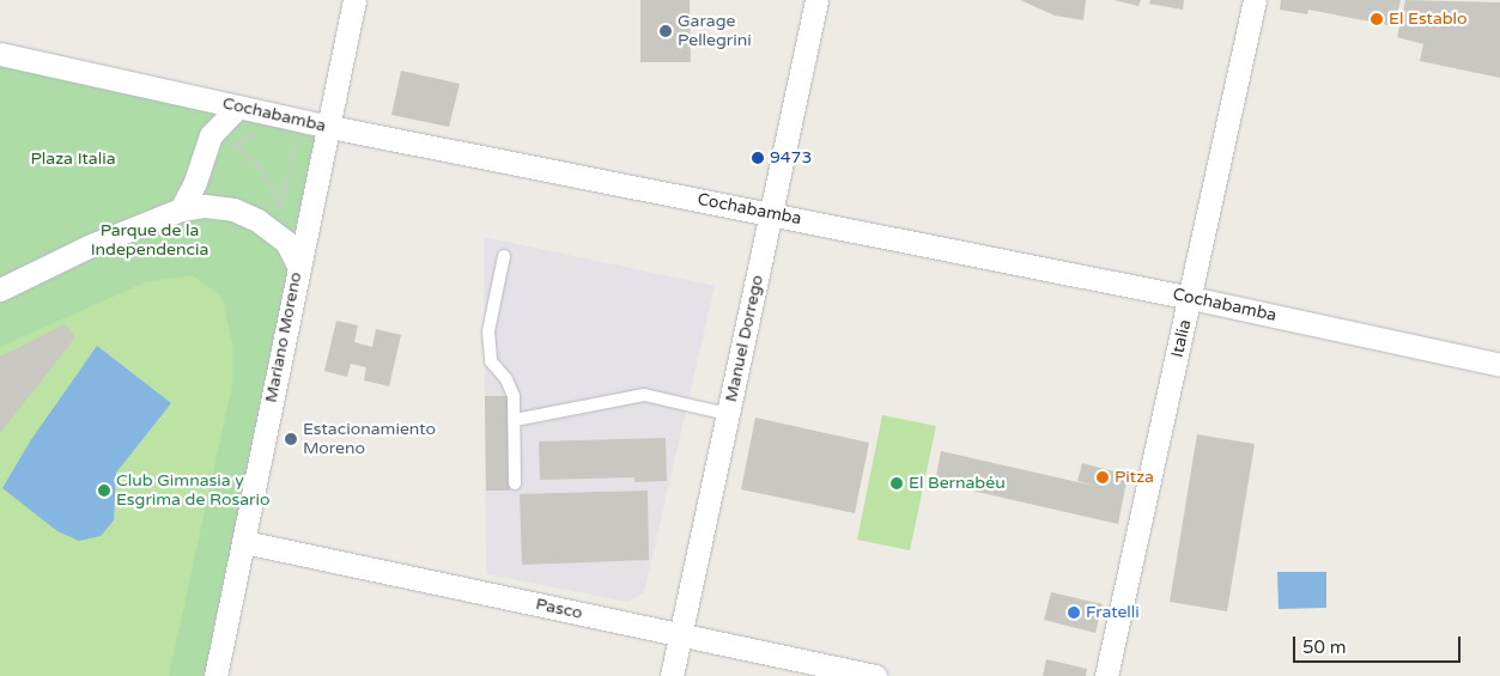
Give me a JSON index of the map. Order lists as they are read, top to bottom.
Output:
{
  "streets": {
    "street": [
      "Cochabamba",
      "Mariano Moreno",
      "Manuel Dorrego",
      "Italia",
      "Pasco"
    ]
  },
  "crossings": [
    ["Cochabamba", "Mariano Moreno"],
    ["Cochabamba", "Manuel Dorrego"],
    ["Cochabamba", "Italia"],
    ["Mariano Moreno", "Pasco"],
    ["Manuel Dorrego", "Pasco"]
  ],
  "parks": ["Plaza Italia", "Parque de la Independencia"],
  "places": [
    "El Establo",
    "Garage Pellegrini",
    "9473",
    "Estacionamiento Moreno",
    "Pitza",
    "El Bernabéu",
    "Club Gimnasia y Esgrima de Rosario",
    "Fratelli"
  ],
  "scale_bar": "50 m"
}
